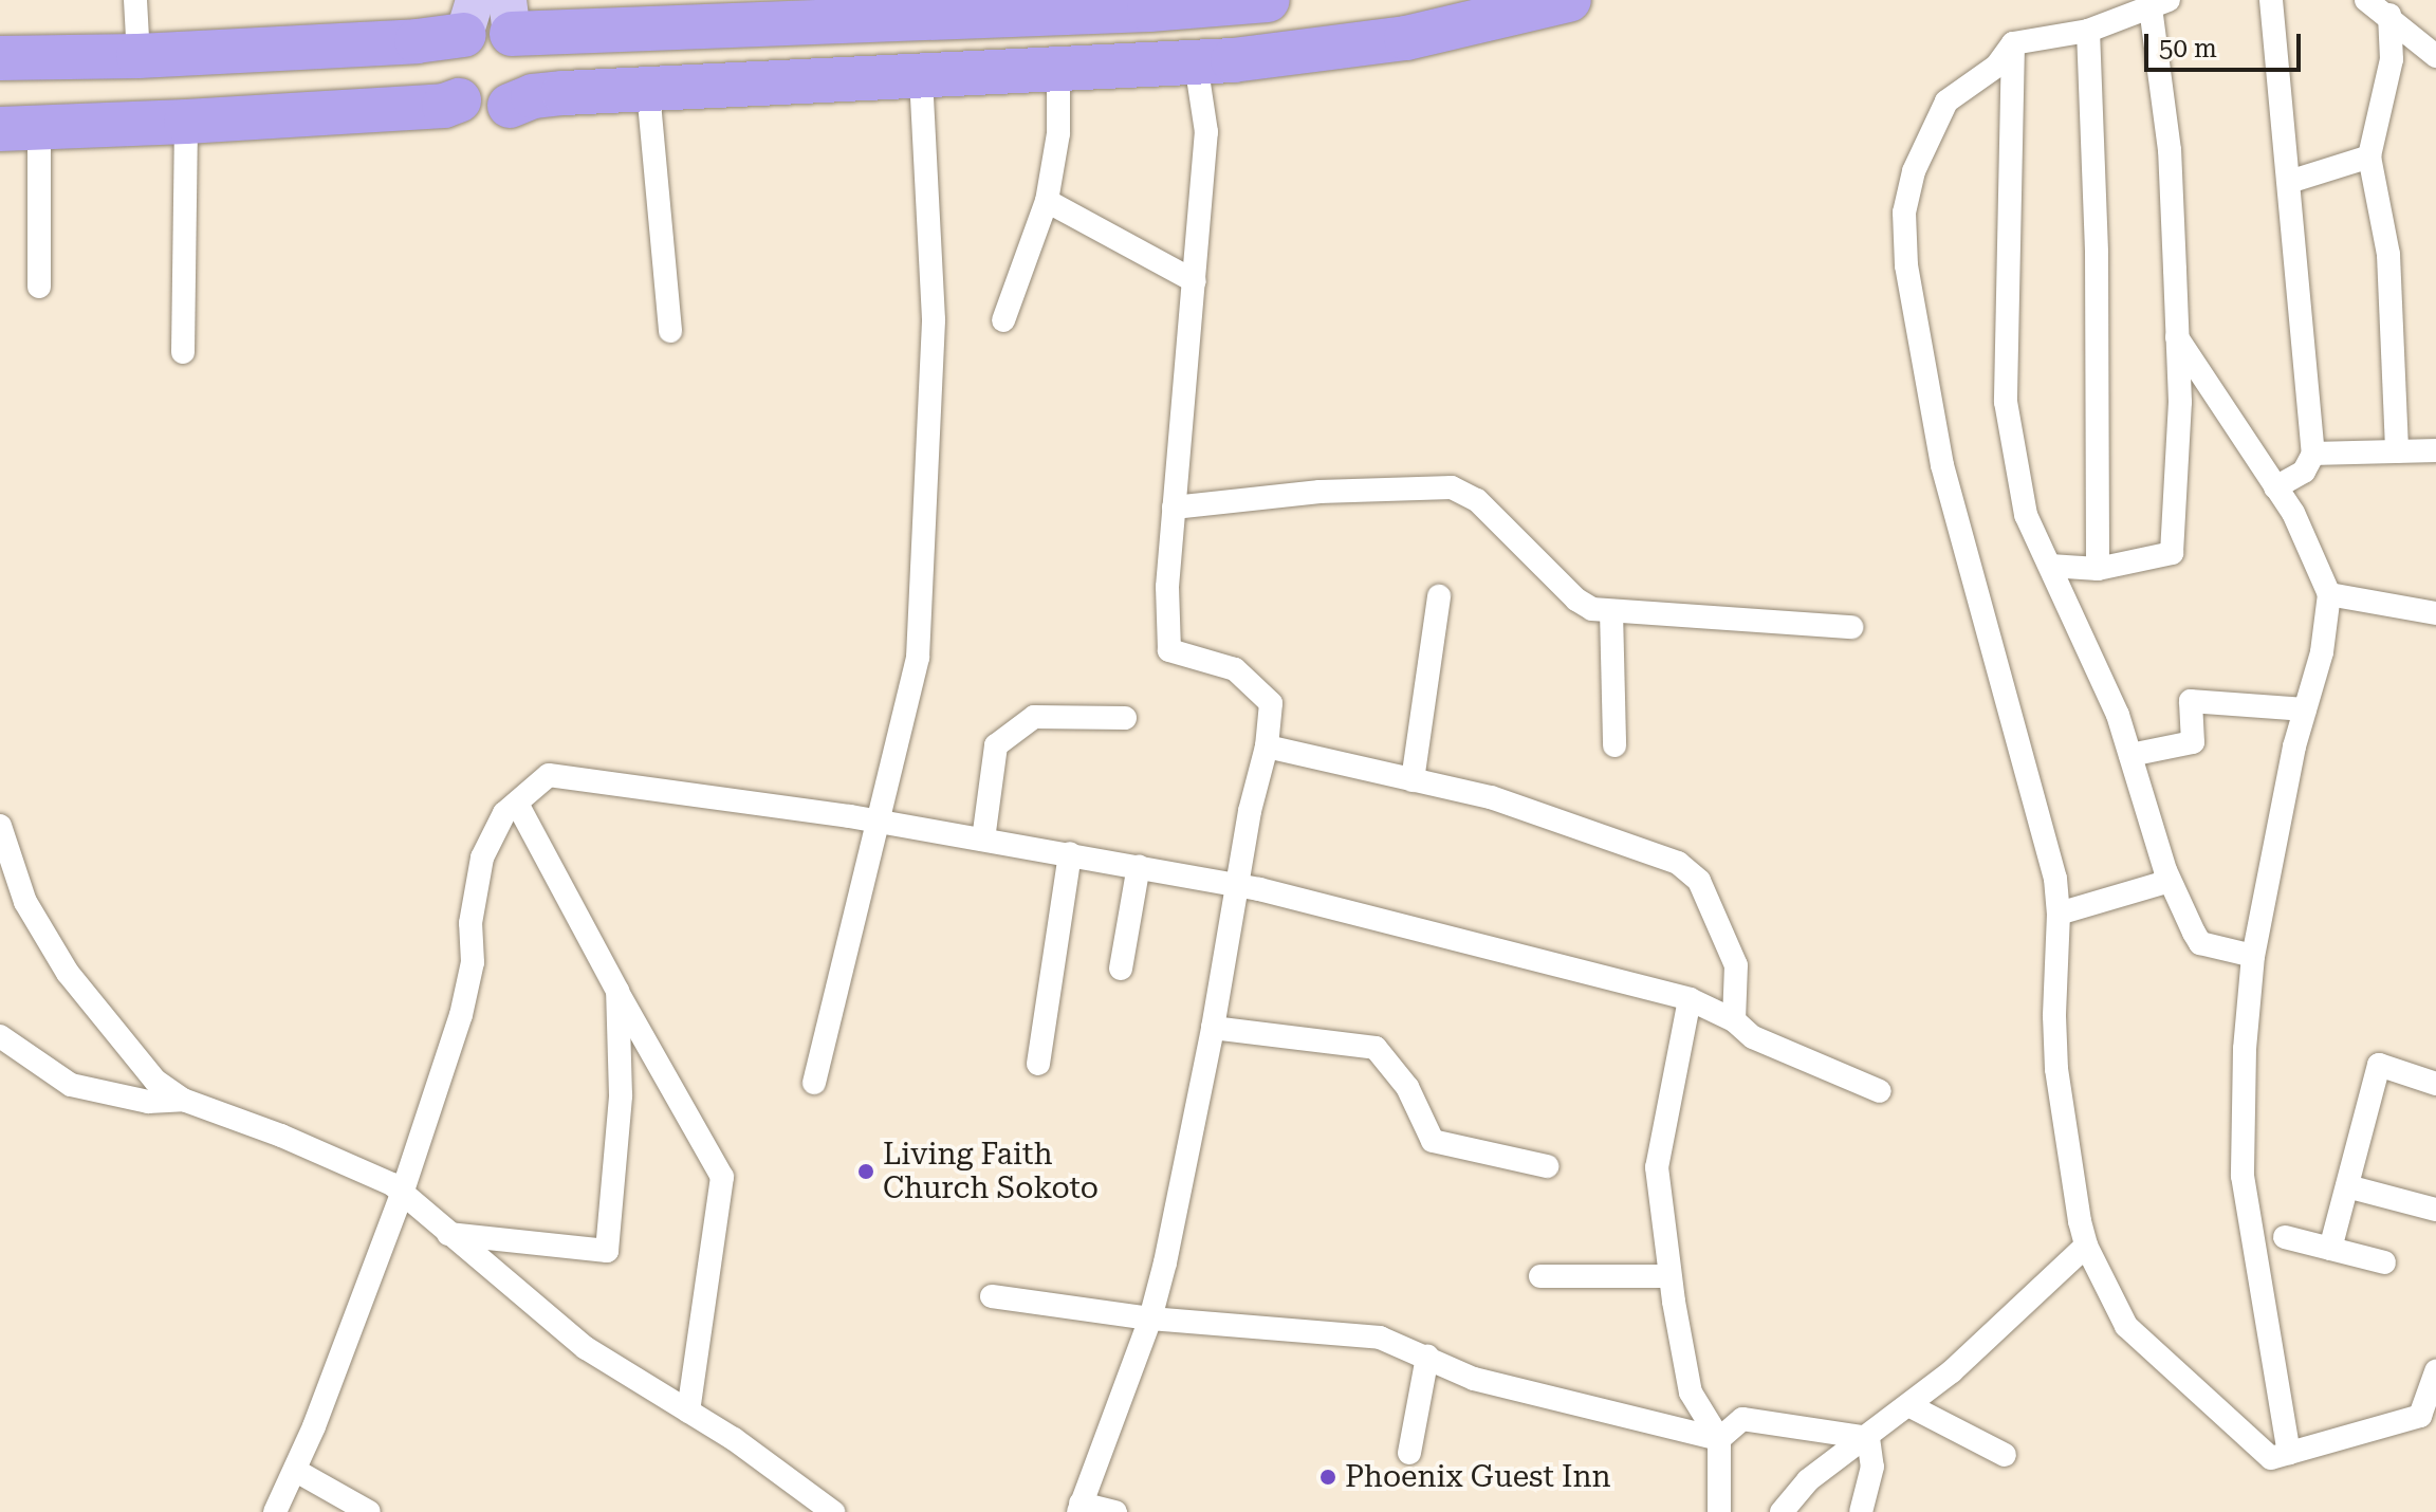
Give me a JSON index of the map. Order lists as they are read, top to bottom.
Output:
{
  "places": ["Living Faith Church Sokoto", "Phoenix Guest Inn"],
  "scale_bar": "50 m"
}
